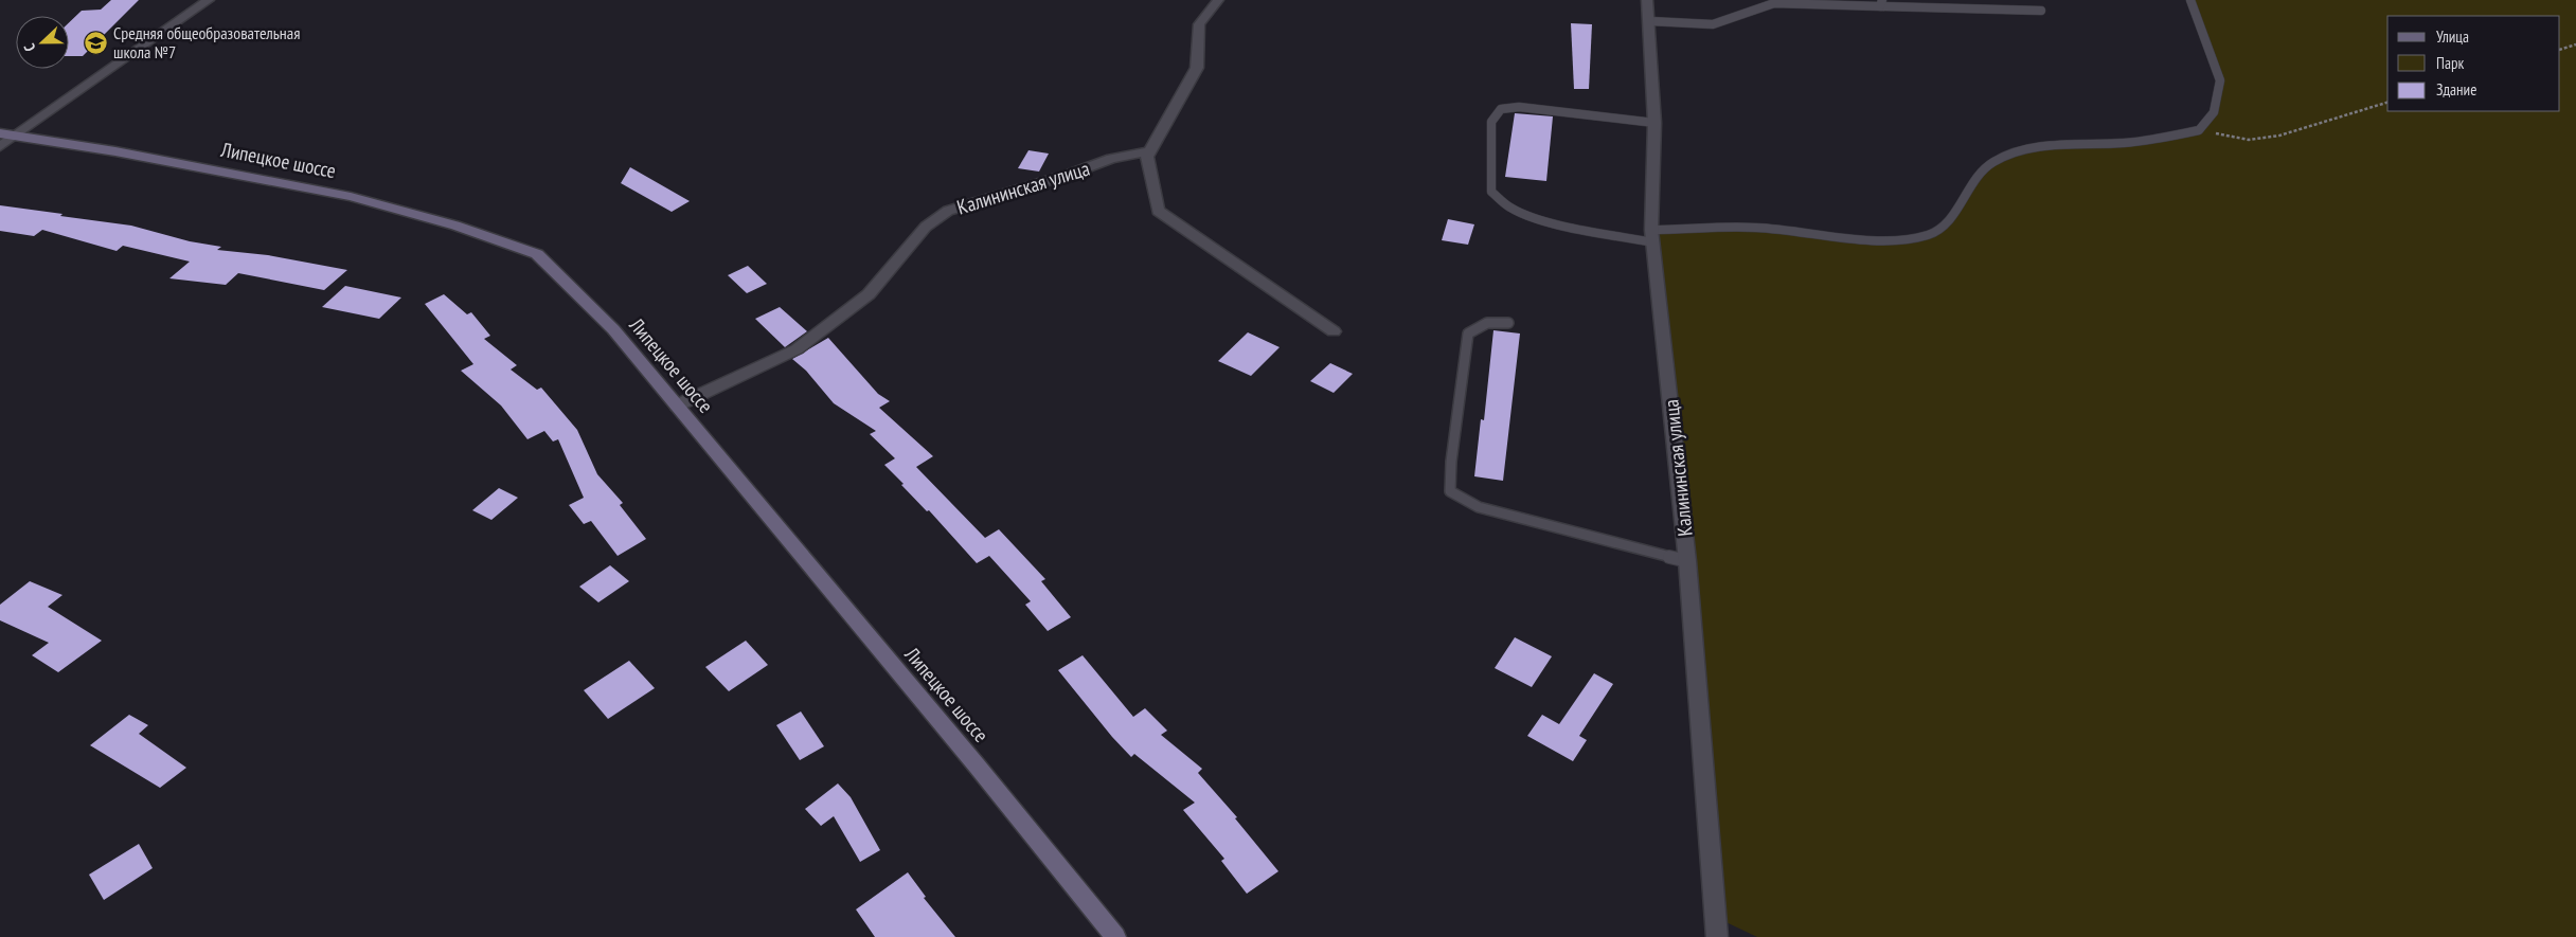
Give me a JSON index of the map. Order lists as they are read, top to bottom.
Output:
{
  "streets": {
    "street": ["Липецкое шоссе", "Калининская улица"]
  },
  "crossings": [
    ["Липецкое шоссе", "Калининская улица"]
  ],
  "places": {
    "school or university": ["Средняя общеобразовательная школа №7"]
  },
  "legend": ["Улица", "Парк", "Здание"],
  "north": "left"
}
